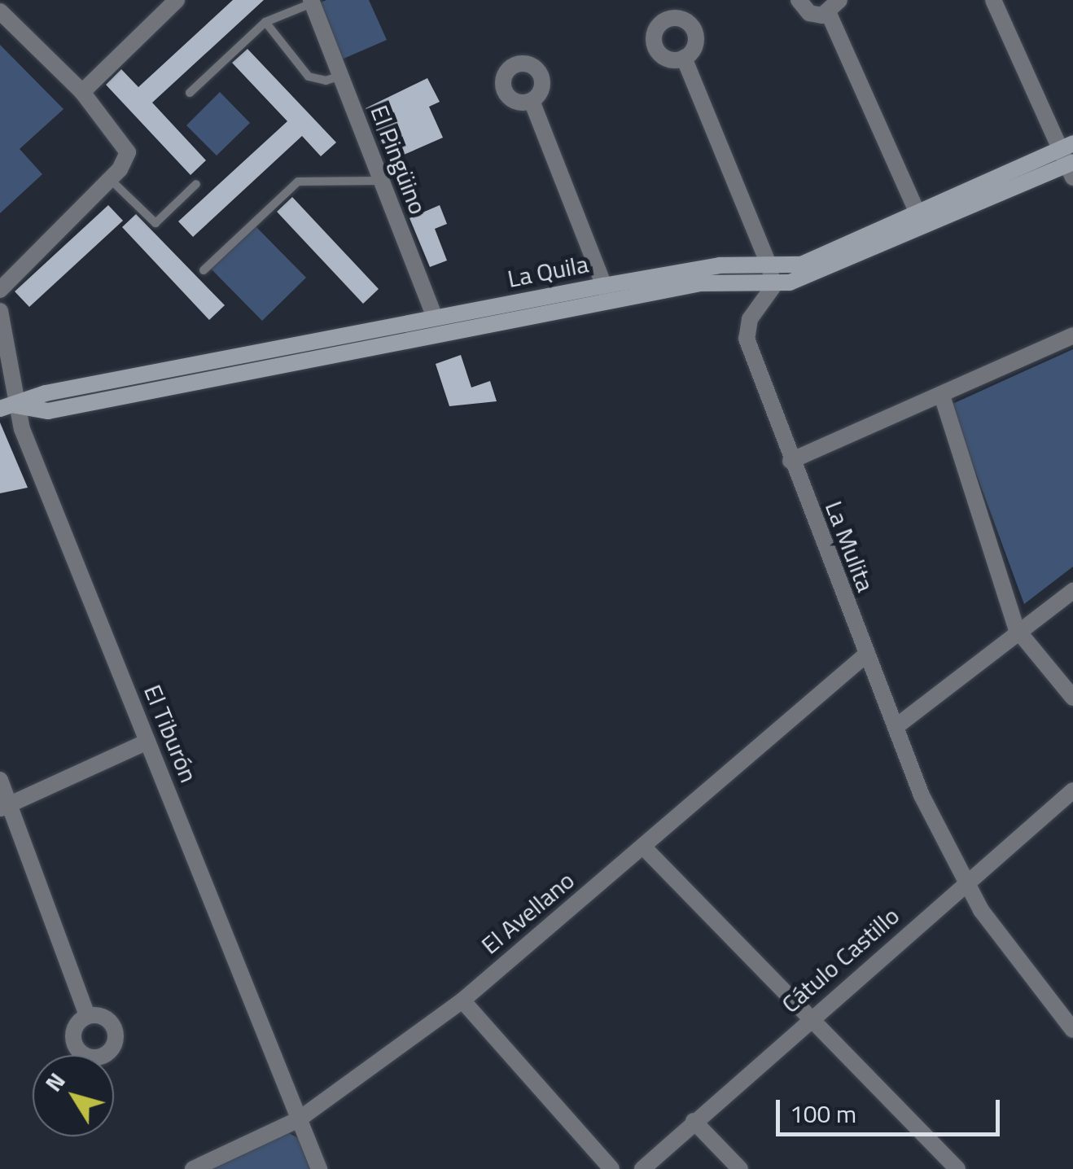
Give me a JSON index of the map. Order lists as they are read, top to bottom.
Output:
{
  "streets": {
    "main road": ["El Pingüino", "La Quila"],
    "street": [
      "La Mulita",
      "El Tiburón",
      "El Avellano",
      "Cátulo Castillo"
    ]
  },
  "crossings": [
    ["El Pingüino", "La Quila"],
    ["La Quila", "La Mulita"],
    ["La Quila", "El Tiburón"],
    ["La Mulita", "El Avellano"],
    ["La Mulita", "Cátulo Castillo"],
    ["El Tiburón", "El Avellano"]
  ],
  "scale_bar": "100 m",
  "north": "top left"
}
